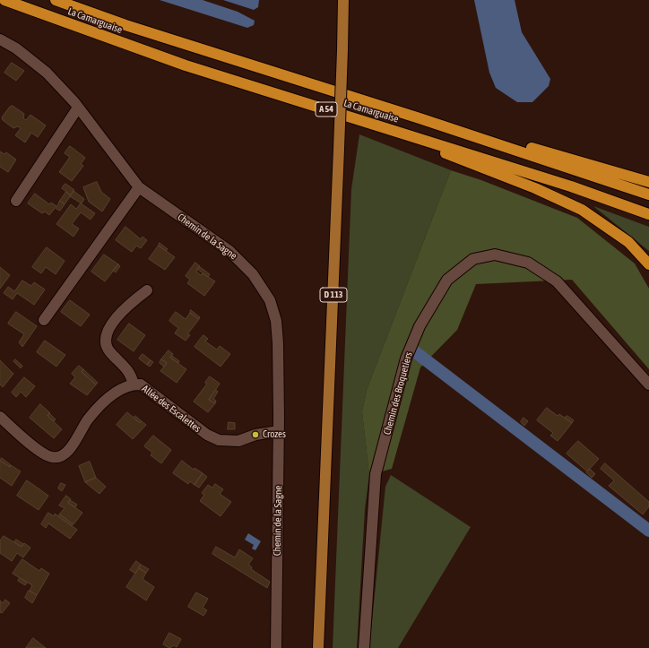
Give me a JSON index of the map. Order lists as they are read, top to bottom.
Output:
{
  "streets": {
    "highway": ["La Camarguaise", "A 54"],
    "main road": ["D 113"],
    "street": ["Chemin de la Sagne", "Chemin des Broquetiers", "Allée des Escalettes"]
  },
  "crossings": [
    ["Chemin de la Sagne", "Allée des Escalettes"]
  ],
  "places": ["Crozes"]
}
